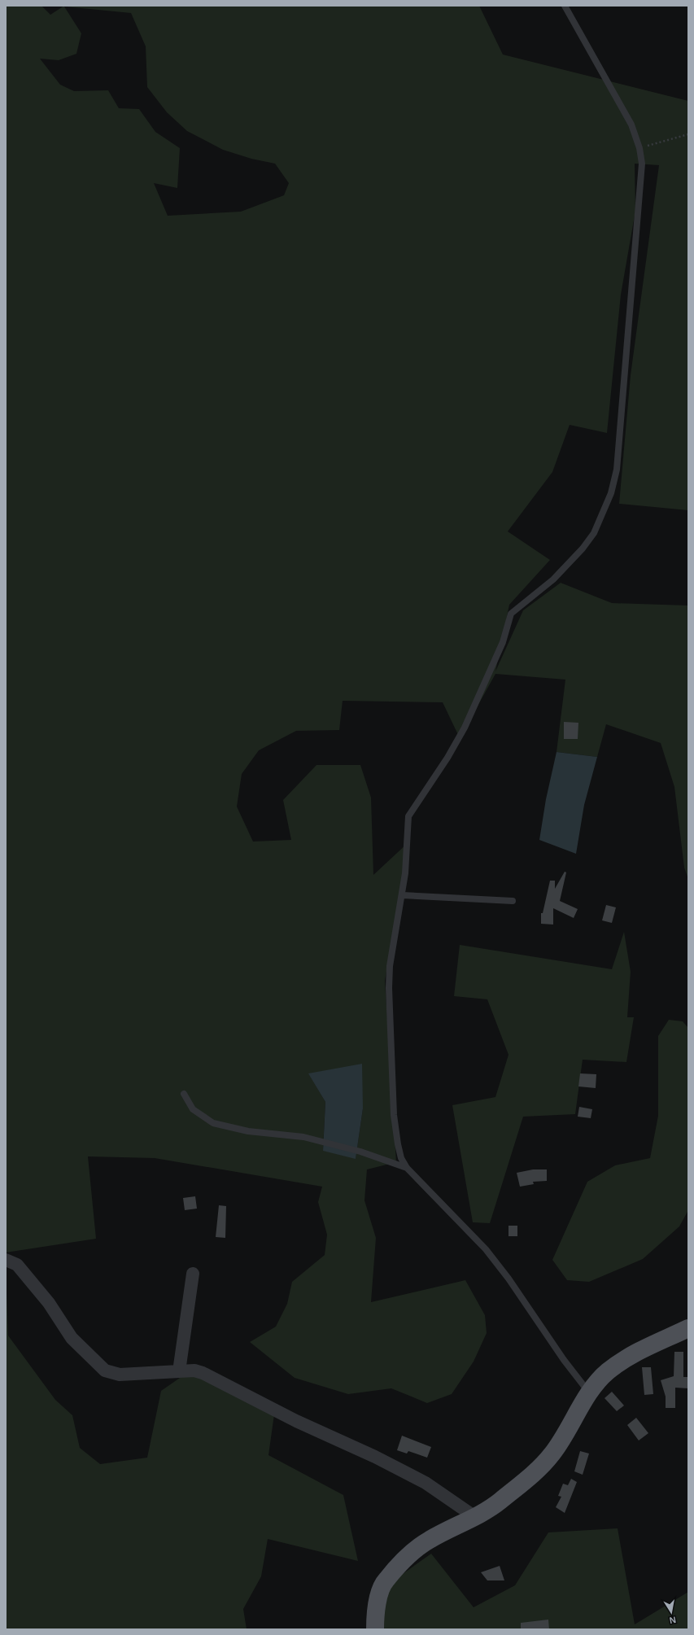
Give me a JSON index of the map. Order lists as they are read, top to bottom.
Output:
{
  "north": "bottom"
}
